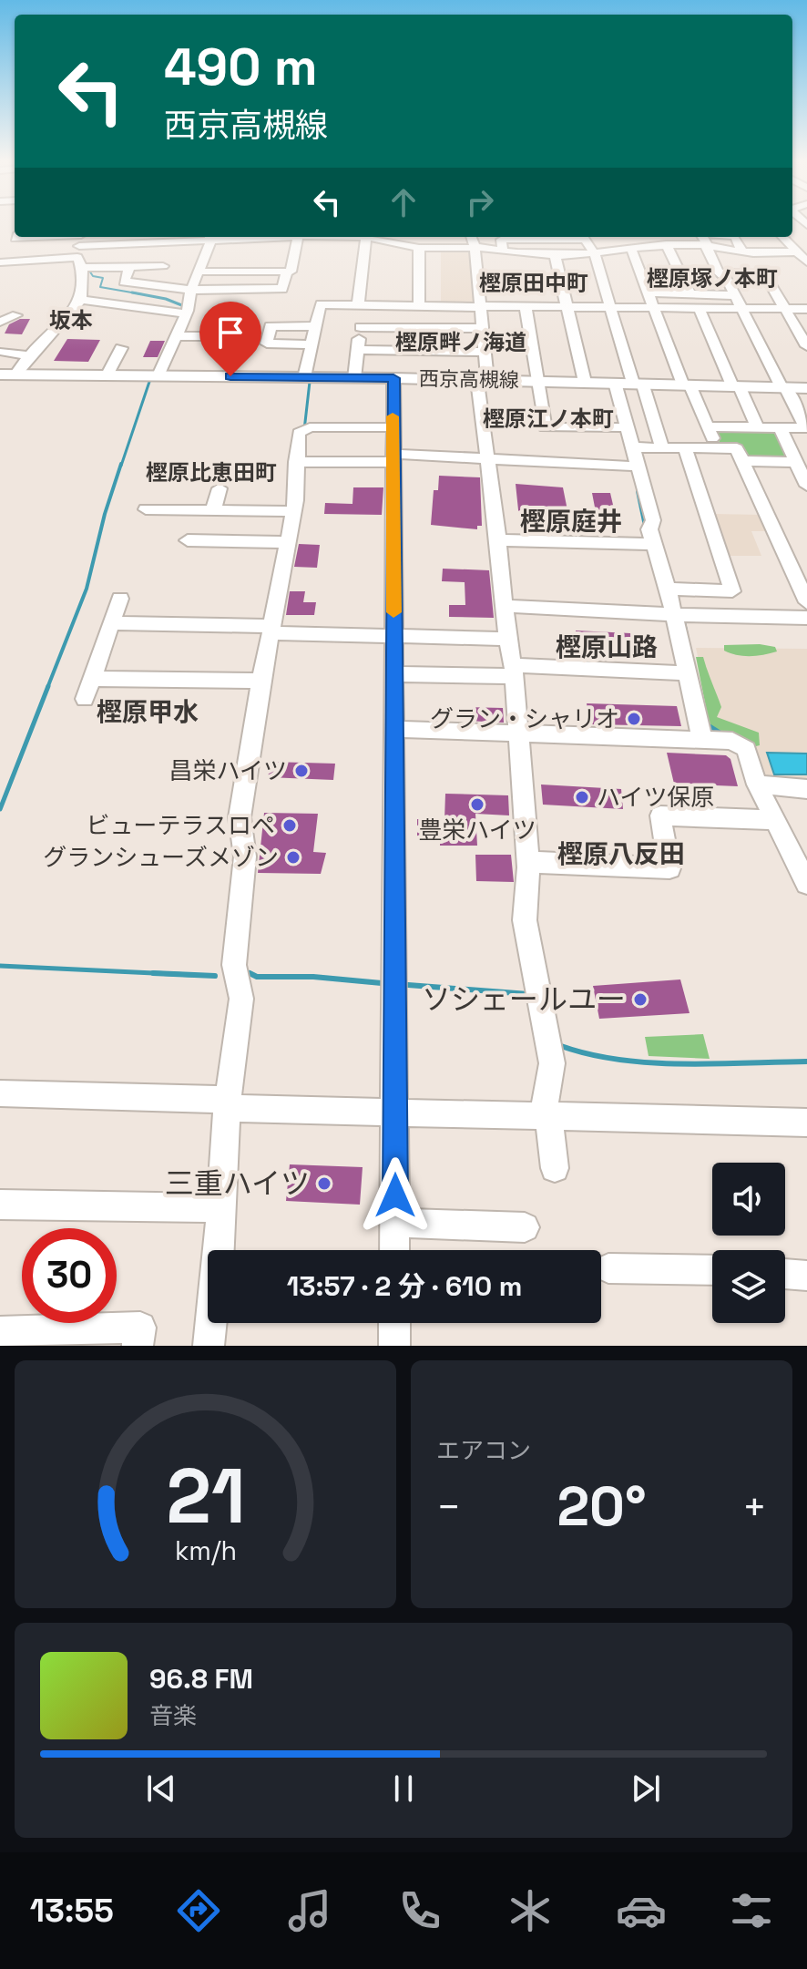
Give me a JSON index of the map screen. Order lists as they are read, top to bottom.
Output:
{
  "streets": {
    "main road": ["西京高槻線"]
  },
  "districts": [
    "樫原塚ノ本町",
    "樫原田中町",
    "坂本",
    "樫原畔ノ海道",
    "樫原江ノ本町",
    "樫原比恵田町",
    "樫原庭井",
    "樫原山路",
    "樫原甲水",
    "樫原八反田"
  ],
  "places": [
    "グラン・シャリオ",
    "昌栄ハイツ",
    "ハイツ保原",
    "豊栄ハイツ",
    "ビューテラスロペ",
    "グランシューズメゾン",
    "ソシェールユー",
    "三重ハイツ"
  ],
  "page": {
    "turn": ["490 m", "西京高槻線"],
    "limit": "30",
    "trip": "13:57 · 2 分 · 610 m",
    "tile": "エアコン",
    "heat": ["−", "20°", "+"],
    "song": ["96.8 FM", "音楽"],
    "tabs": "13:55",
    "gauge": ["21", "km/h"]
  }
}
